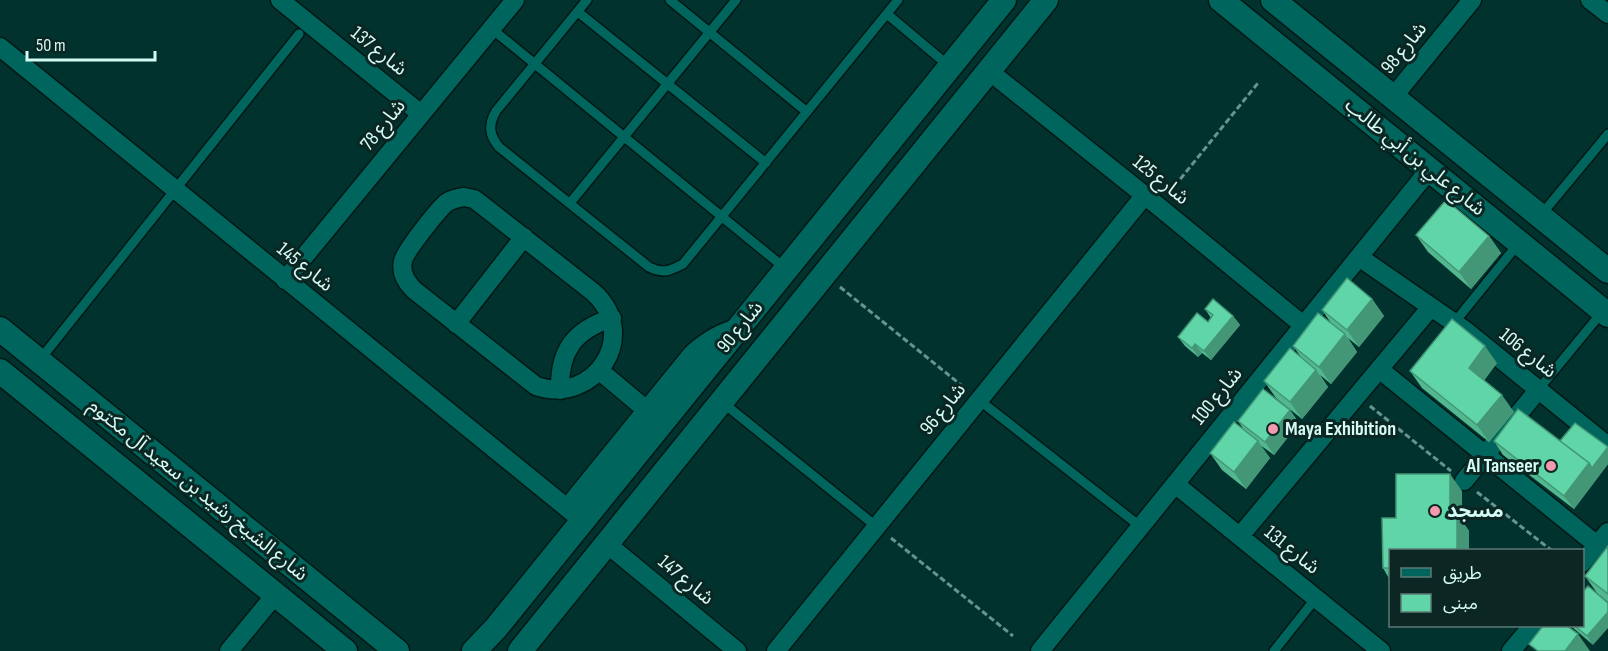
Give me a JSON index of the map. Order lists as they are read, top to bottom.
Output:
{
  "streets": {
    "street": [
      "شارع 98",
      "شارع 137",
      "شارع 78",
      "شارع علي بن أبي طالب",
      "شارع 125",
      "شارع 145",
      "شارع 90",
      "شارع 106",
      "شارع 100",
      "شارع 96",
      "شارع الشيخ رشيد بن سعيد آل مكتوم",
      "شارع 131",
      "شارع 147"
    ]
  },
  "crossings": [
    ["شارع 98", "شارع علي بن أبي طالب"],
    ["شارع 137", "شارع 78"],
    ["شارع 78", "شارع 145"],
    ["شارع علي بن أبي طالب", "شارع 100"],
    ["شارع 125", "شارع 90"],
    ["شارع 125", "شارع 100"],
    ["شارع 125", "شارع 96"],
    ["شارع 145", "شارع 90"],
    ["شارع 90", "شارع 147"],
    ["شارع 106", "شارع 100"],
    ["شارع 100", "شارع 131"]
  ],
  "places": ["Maya Exhibition", "Al Tanseer", "مسجد"],
  "legend": ["طريق", "مبنى"],
  "scale_bar": "50 m"
}
